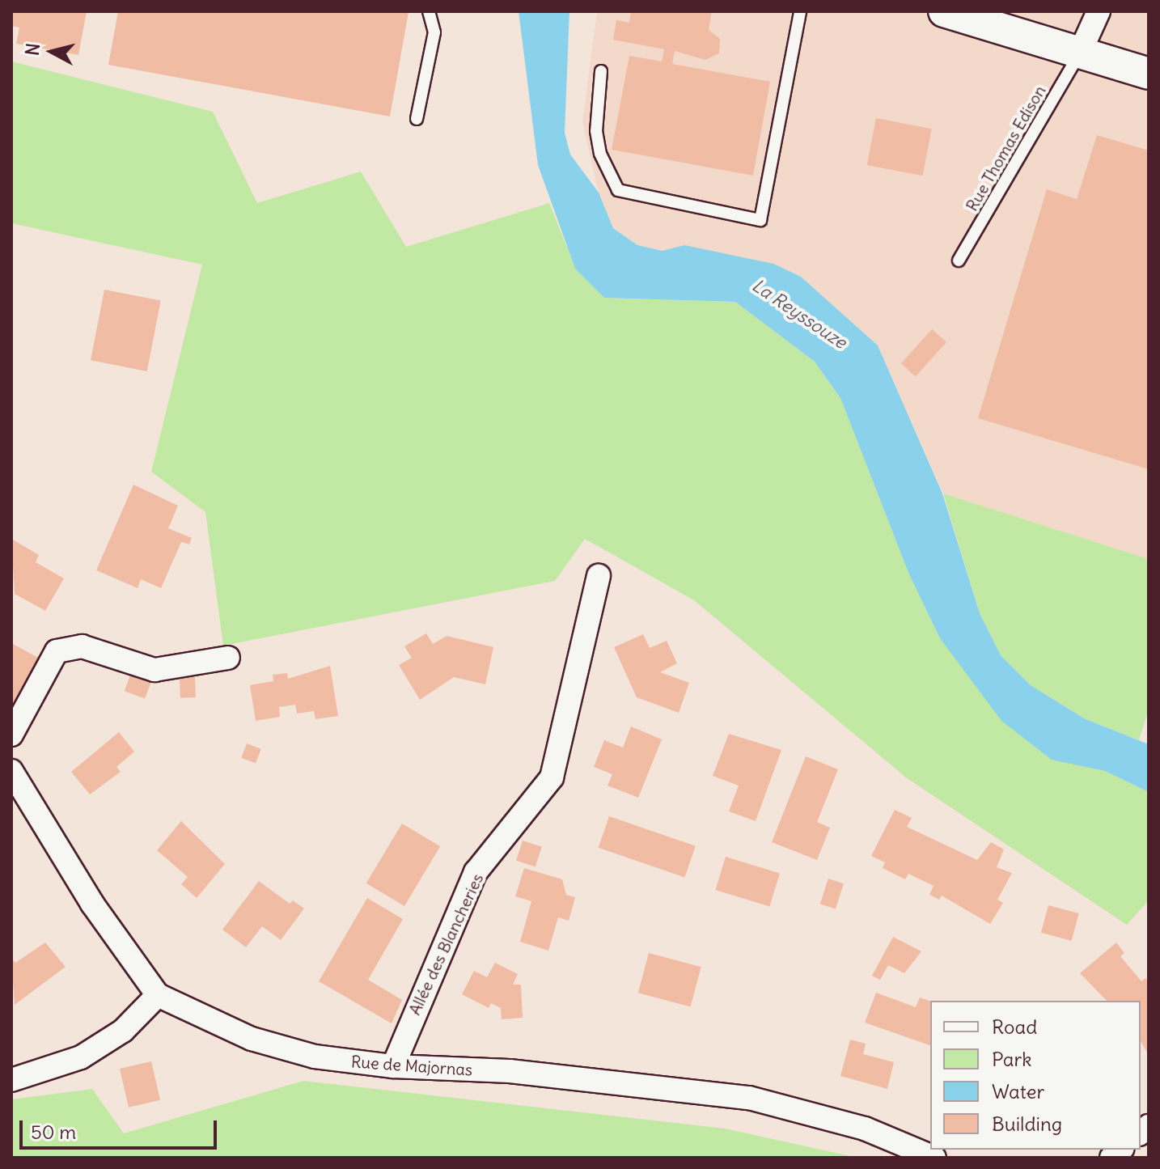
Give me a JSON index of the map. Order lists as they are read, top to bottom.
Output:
{
  "streets": {
    "street": ["Allée des Blancheries", "Rue de Majornas"],
    "lane": ["Rue Thomas Edison"]
  },
  "crossings": [
    ["Allée des Blancheries", "Rue de Majornas"]
  ],
  "water": ["La Reyssouze"],
  "legend": [
    "Road",
    "Park",
    "Water",
    "Building"
  ],
  "scale_bar": "50 m",
  "north": "left"
}
